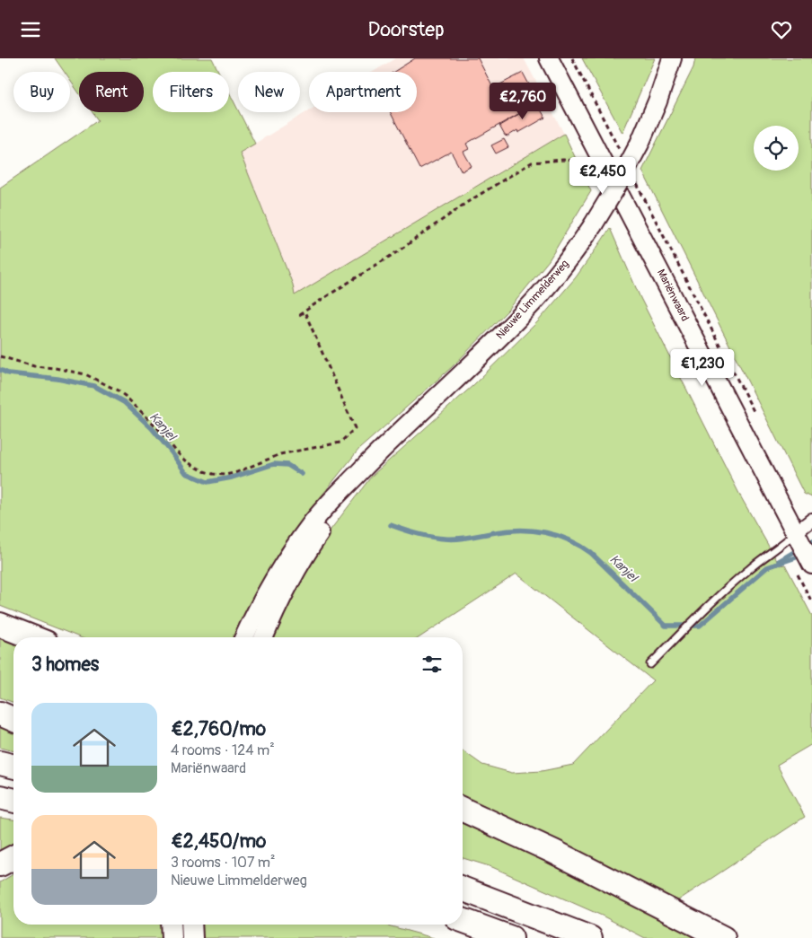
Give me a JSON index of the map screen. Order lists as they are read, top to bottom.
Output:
{
  "streets": {
    "street": ["Mariënwaard", "Nieuwe Limmelderweg"]
  },
  "water": ["Kanjel"],
  "page": {
    "header": "Doorstep",
    "chip": [
      "Buy",
      "Rent",
      "Filters",
      "New",
      "Apartment"
    ],
    "price": ["€2,760", "€2,450", "€1,230"],
    "heading": "3 homes",
    "list": [
      {
        "name": "€2,760/mo",
        "note": "4 rooms · 124 m² · Mariënwaard"
      },
      {
        "name": "€2,450/mo",
        "note": "3 rooms · 107 m² · Nieuwe Limmelderweg"
      }
    ]
  }
}
